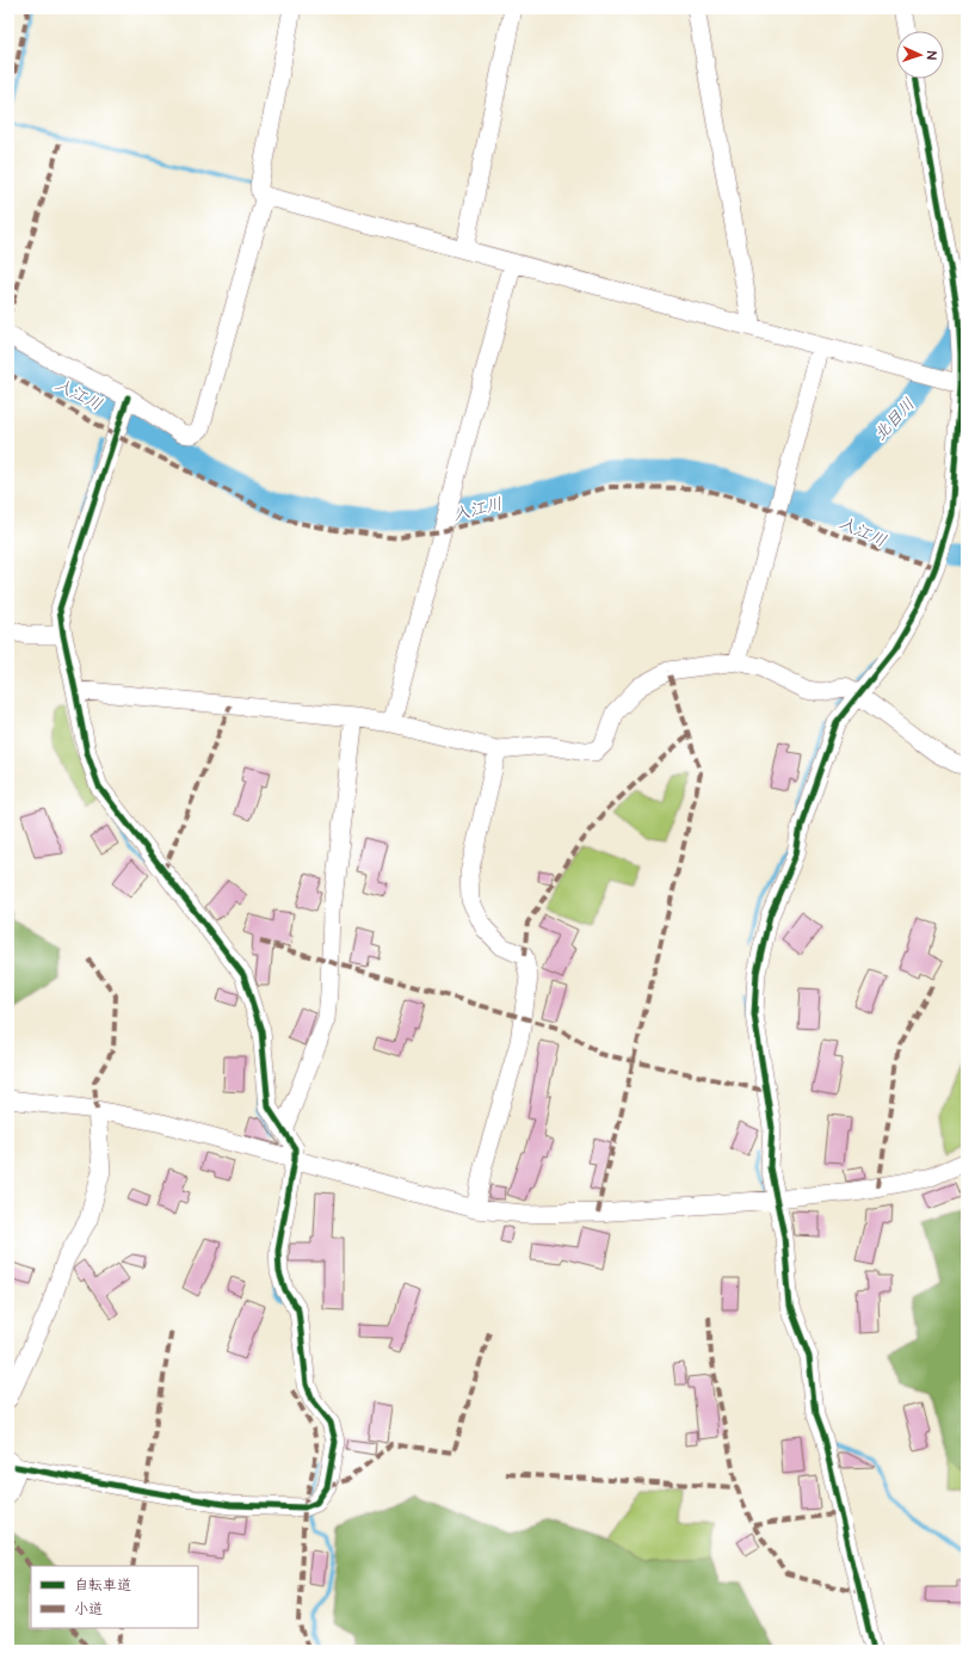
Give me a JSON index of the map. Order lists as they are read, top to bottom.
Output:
{
  "water": ["入江川", "北目川"],
  "legend": ["自転車道", "小道"],
  "north": "right"
}
